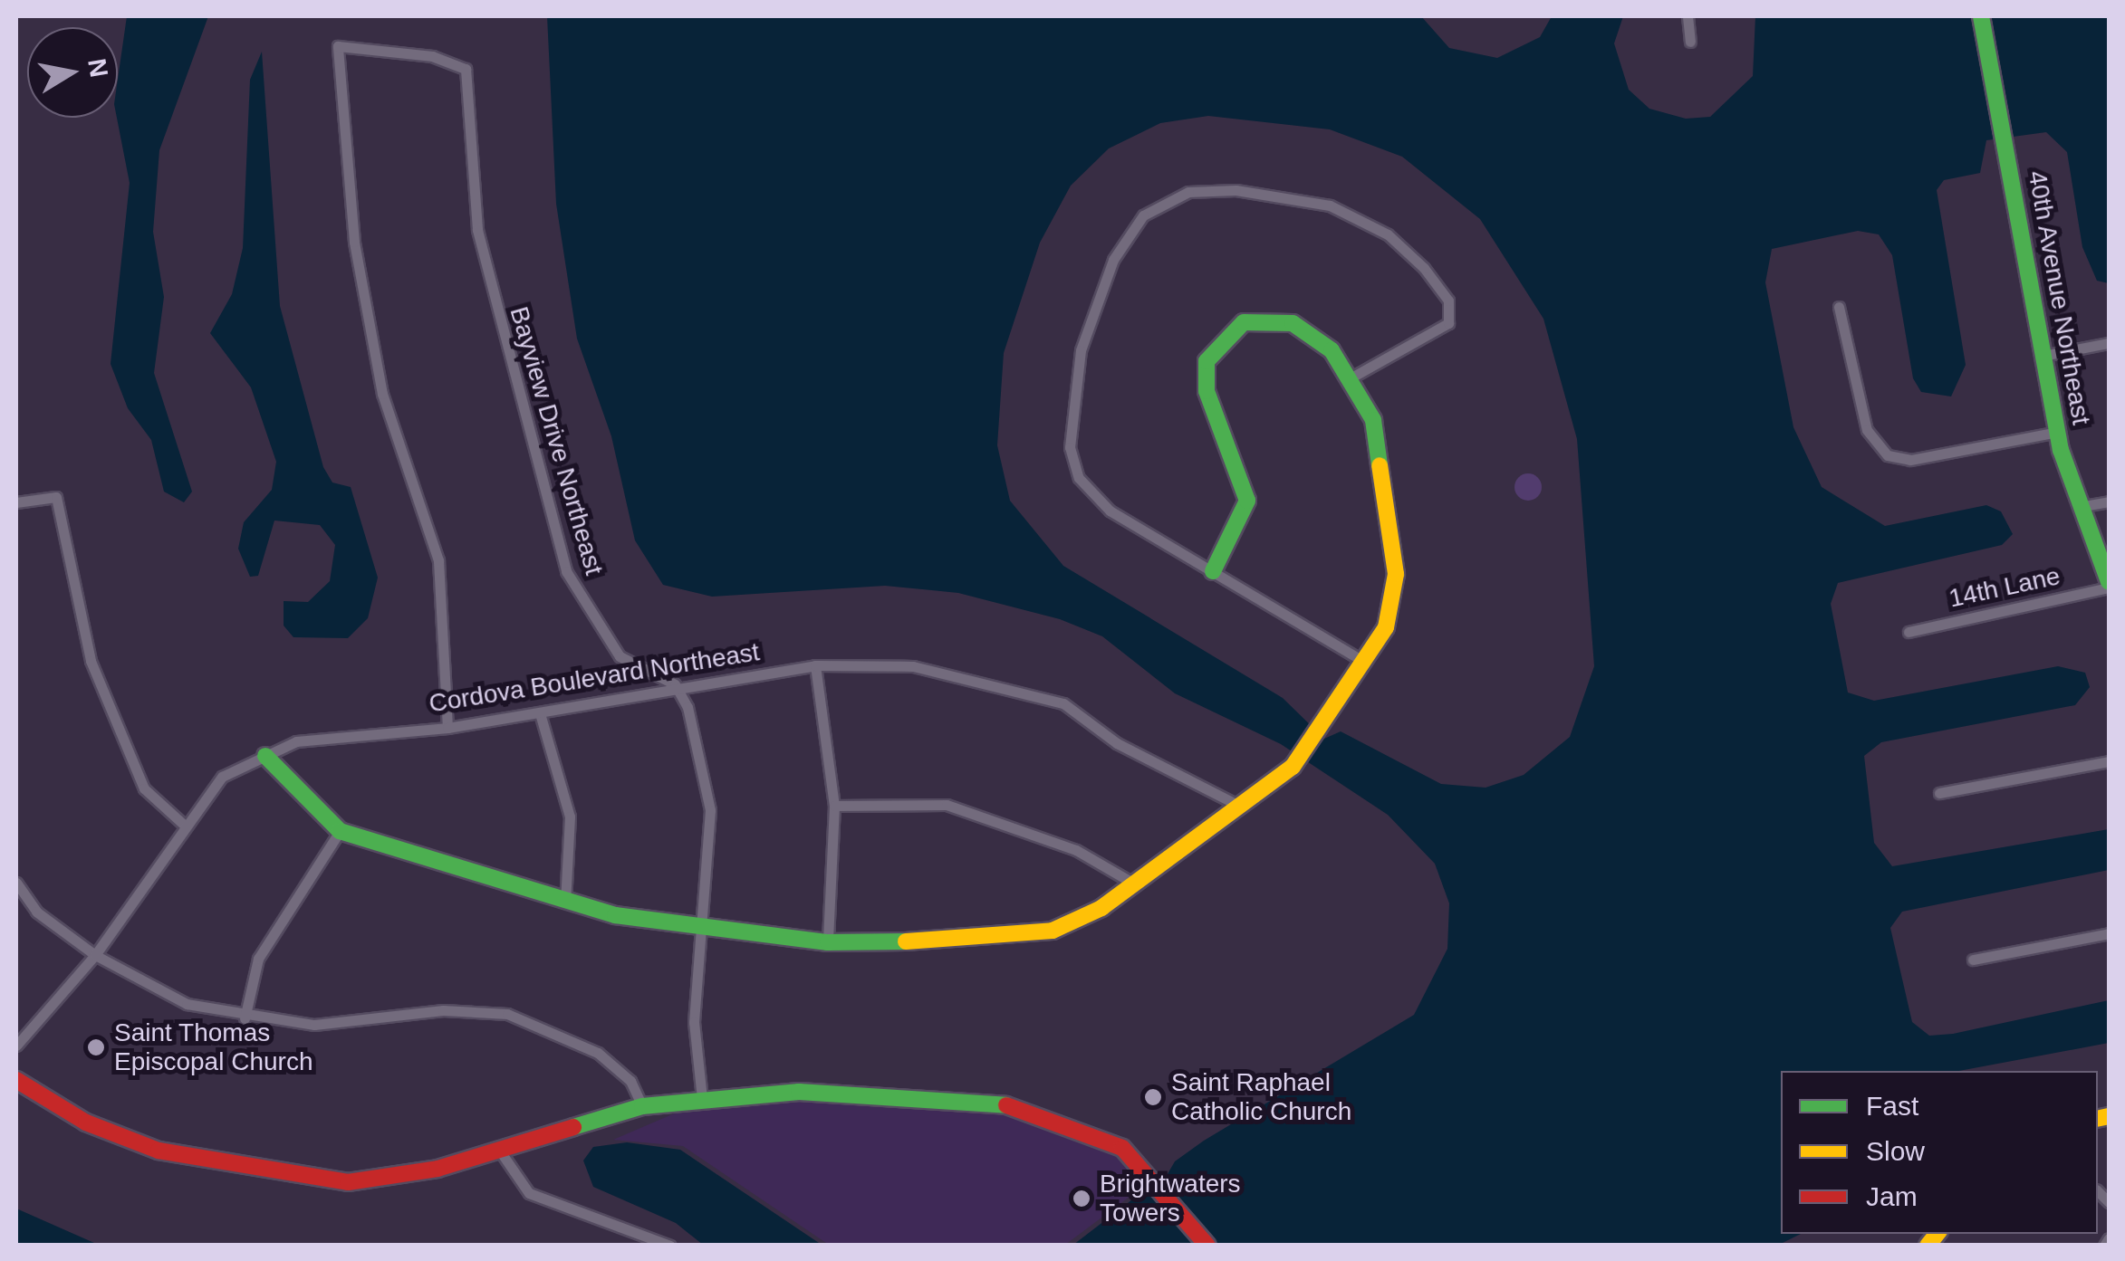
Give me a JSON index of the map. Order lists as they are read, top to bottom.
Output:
{
  "streets": {
    "street": [
      "40th Avenue Northeast",
      "Bayview Drive Northeast",
      "14th Lane",
      "Cordova Boulevard Northeast"
    ]
  },
  "crossings": [
    ["40th Avenue Northeast", "14th Lane"],
    ["Bayview Drive Northeast", "Cordova Boulevard Northeast"]
  ],
  "places": ["Saint Thomas Episcopal Church", "Saint Raphael Catholic Church", "Brightwaters Towers"],
  "legend": ["Fast", "Slow", "Jam"],
  "north": "right"
}
